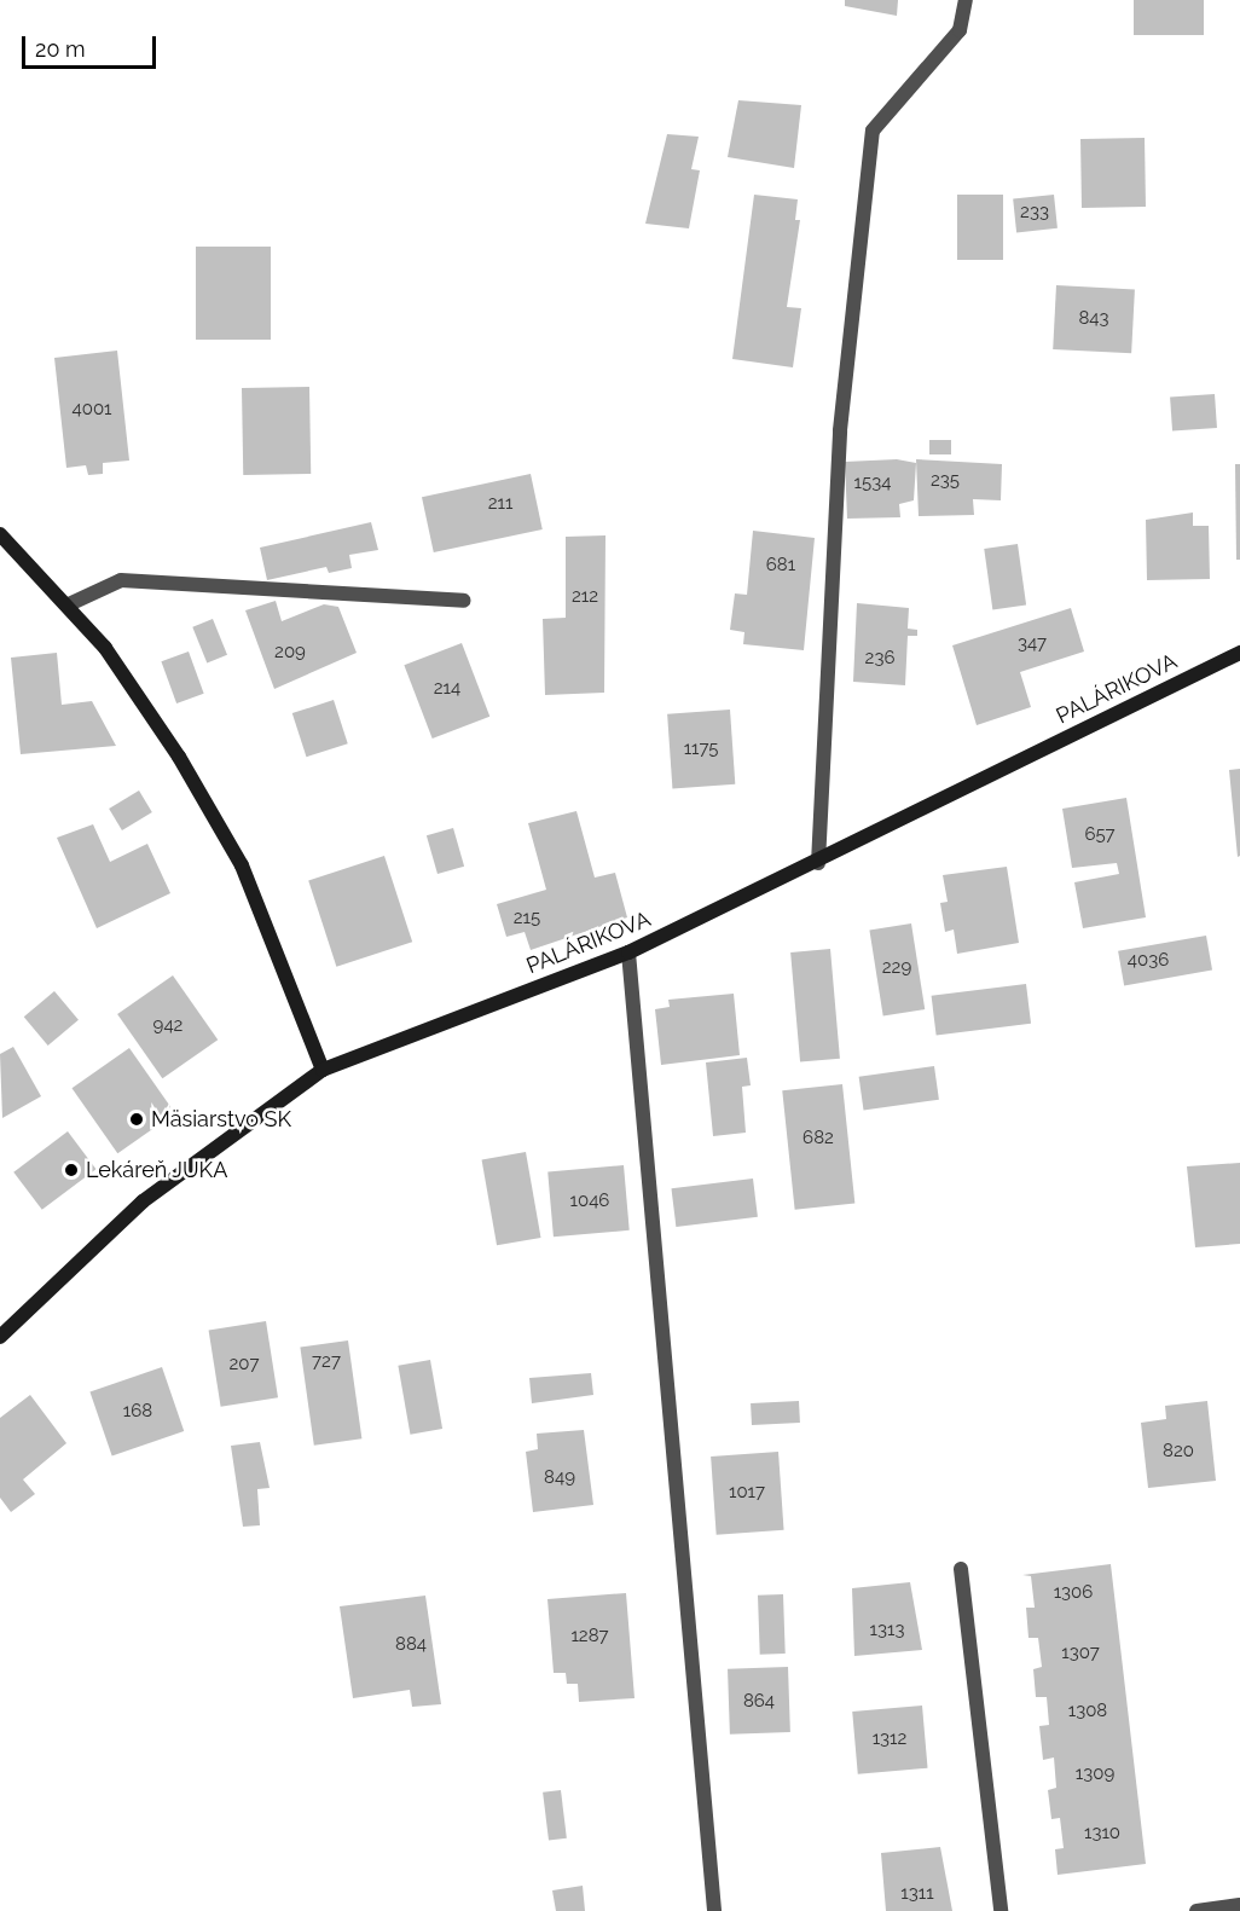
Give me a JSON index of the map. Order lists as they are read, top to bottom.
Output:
{
  "streets": {
    "main road": ["PALÁRIKOVA"]
  },
  "places": ["Mäsiarstvo SK", "Lekáreň JUKA"],
  "house_numbers": [
    "233",
    "843",
    "4001",
    "235",
    "1534",
    "211",
    "681",
    "212",
    "347",
    "209",
    "236",
    "214",
    "1175",
    "657",
    "215",
    "4036",
    "229",
    "942",
    "682",
    "1046",
    "727",
    "207",
    "168",
    "820",
    "849",
    "1017",
    "1306",
    "1313",
    "1287",
    "884",
    "1307",
    "864",
    "1308",
    "1312",
    "1309",
    "1310",
    "1311"
  ],
  "scale_bar": "20 m"
}
